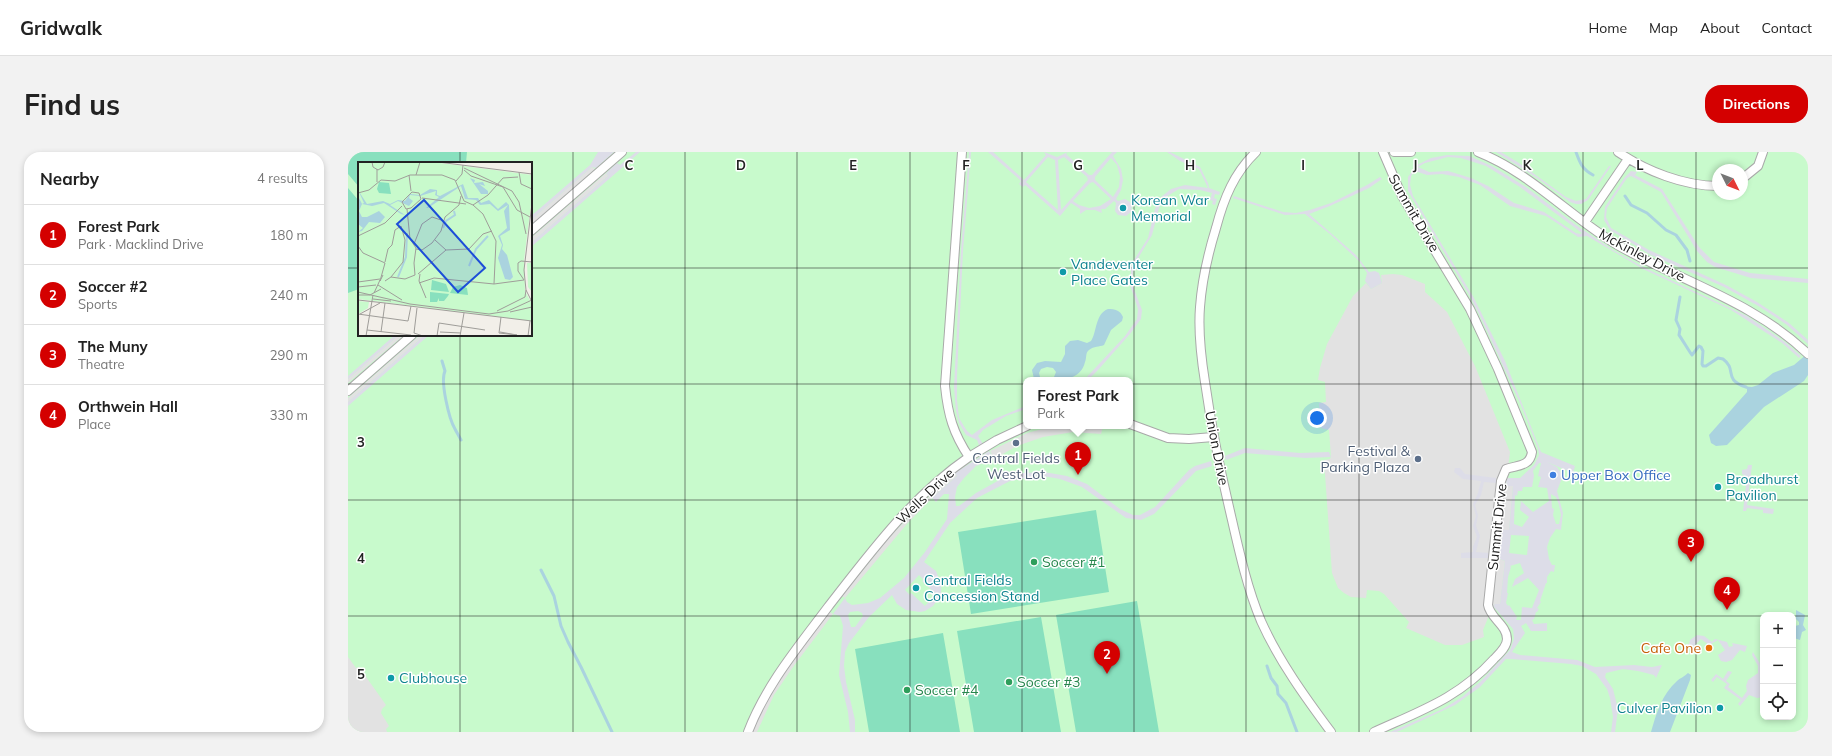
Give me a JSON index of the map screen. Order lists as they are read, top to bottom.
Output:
{
  "streets": {
    "street": [
      "Summit Drive",
      "McKinley Drive",
      "Union Drive",
      "Wells Drive"
    ]
  },
  "places": [
    "Korean War Memorial",
    "Vandeventer Place Gates",
    "Central Fields West Lot",
    "Festival & Parking Plaza",
    "Upper Box Office",
    "Broadhurst Pavilion",
    "Soccer #1",
    "Central Fields Concession Stand",
    "Cafe One",
    "Clubhouse",
    "Soccer #3",
    "Soccer #4",
    "Culver Pavilion"
  ],
  "north": "bottom right",
  "page": {
    "header": "Gridwalk",
    "nav": [
      "Home",
      "Map",
      "About",
      "Contact"
    ],
    "buttons": "Directions",
    "title": "Find us",
    "heading": ["Nearby", "4 results"],
    "list": [
      {
        "mark": "1",
        "name": "Forest Park",
        "note": "Park · Macklind Drive",
        "value": "180 m"
      },
      {
        "mark": "2",
        "name": "Soccer #2",
        "note": "Sports",
        "value": "240 m"
      },
      {
        "mark": "3",
        "name": "The Muny",
        "note": "Theatre",
        "value": "290 m"
      },
      {
        "mark": "4",
        "name": "Orthwein Hall",
        "note": "Place",
        "value": "330 m"
      }
    ],
    "popup": ["Forest Park", "Park"],
    "pins": [
      "1",
      "3",
      "4",
      "2"
    ],
    "map_buttons": ["+", "−"]
  },
  "grid": {
    "columns": [
      "C",
      "D",
      "E",
      "F",
      "G",
      "H",
      "I",
      "J",
      "K",
      "L"
    ],
    "rows": ["3", "4", "5"]
  }
}
